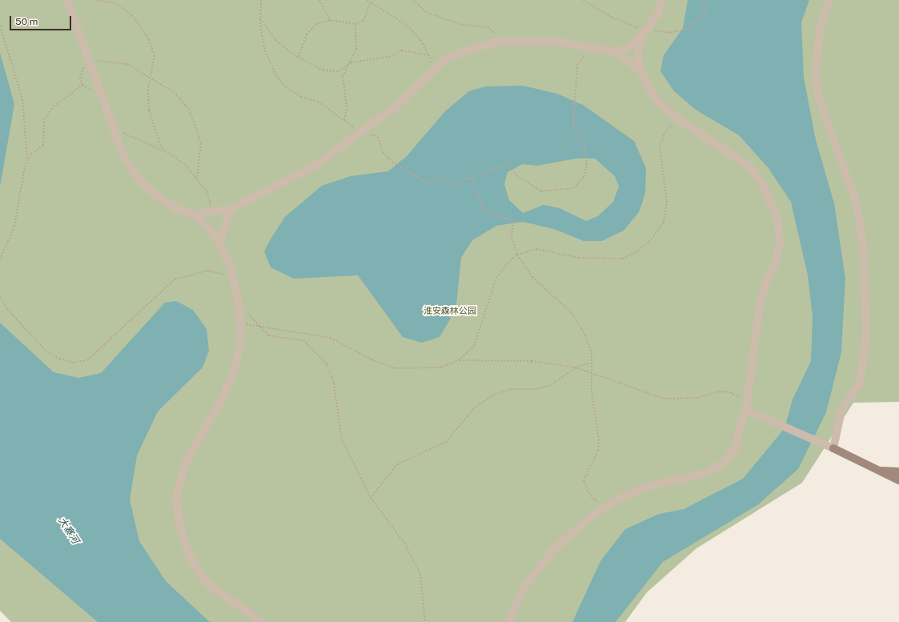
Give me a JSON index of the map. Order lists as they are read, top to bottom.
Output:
{
  "water": ["大寨河"],
  "parks": ["淮安森林公园"],
  "scale_bar": "50 m"
}
